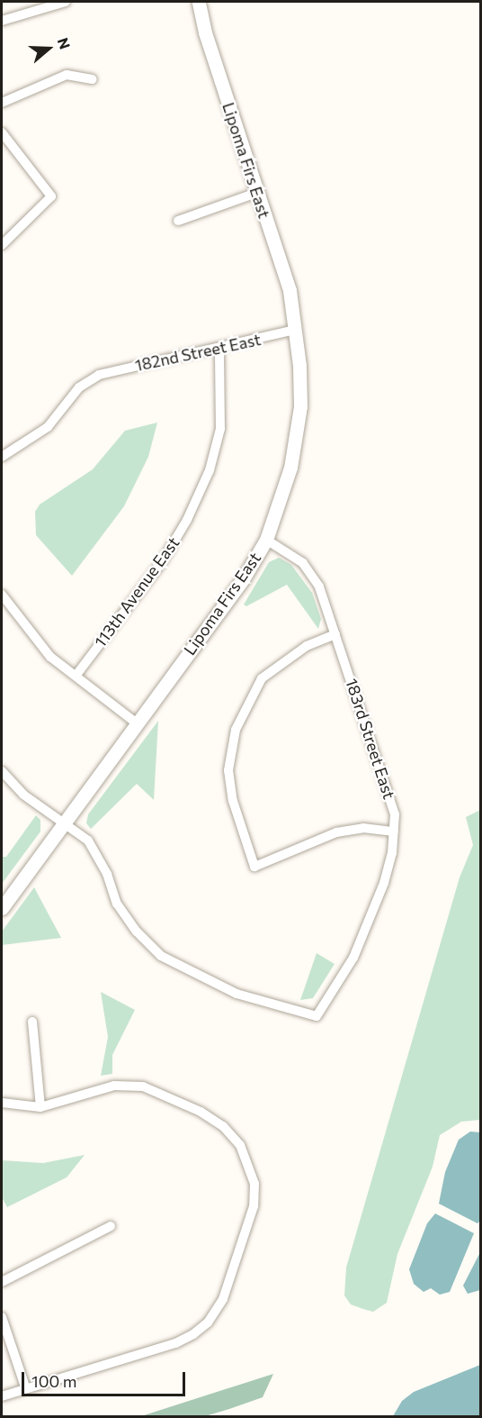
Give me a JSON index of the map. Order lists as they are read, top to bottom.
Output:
{
  "streets": {
    "street": [
      "Lipoma Firs East",
      "182nd Street East",
      "113th Avenue East",
      "183rd Street East"
    ]
  },
  "crossings": [
    ["Lipoma Firs East", "182nd Street East"],
    ["Lipoma Firs East", "183rd Street East"],
    ["182nd Street East", "113th Avenue East"]
  ],
  "scale_bar": "100 m",
  "north": "right"
}
